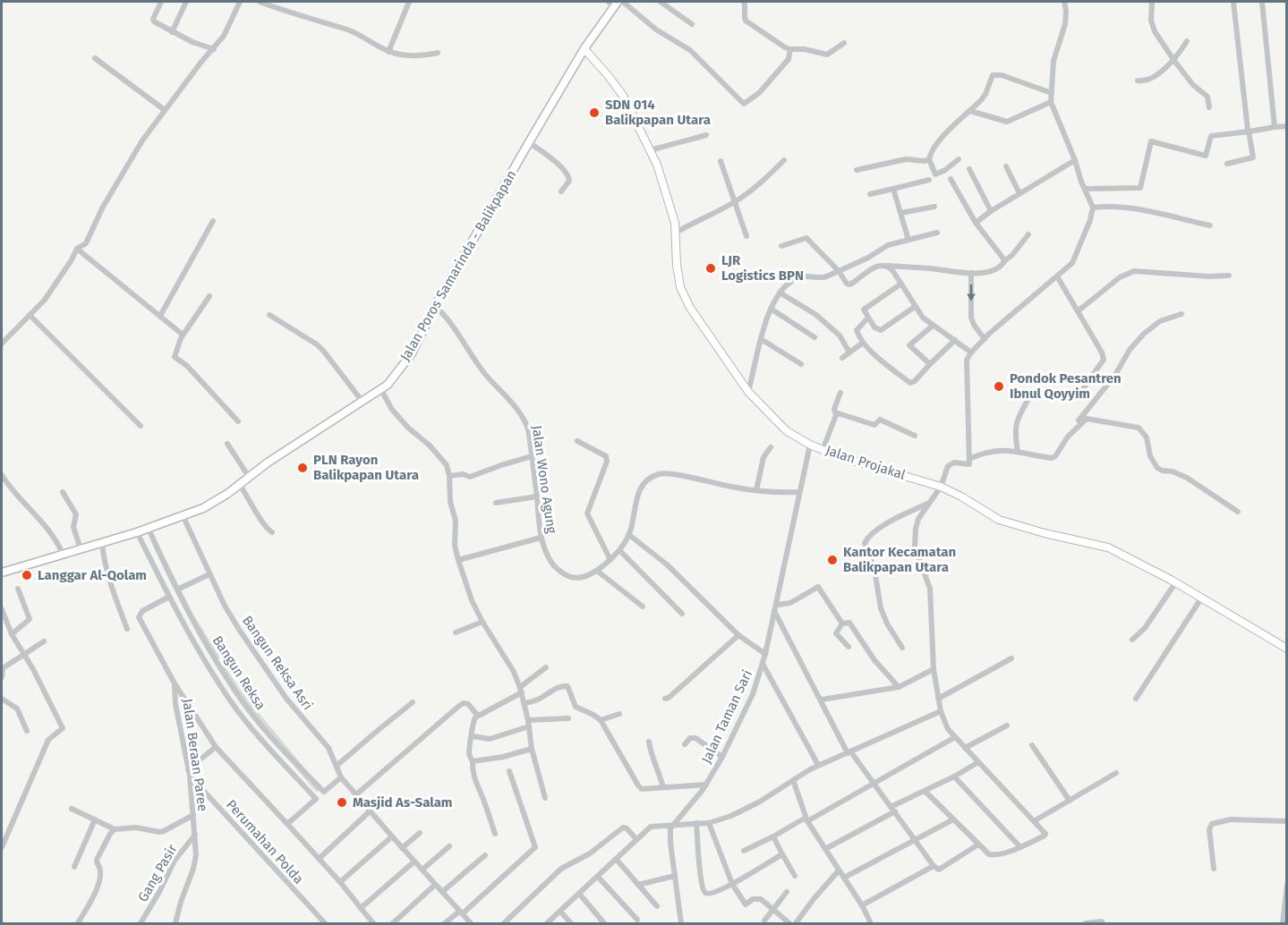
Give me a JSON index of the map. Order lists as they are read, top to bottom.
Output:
{
  "streets": {
    "highway": ["Jalan Poros Samarinda - Balikpapan"],
    "main road": ["Jalan Projakal"],
    "street": [
      "Jalan Wono Agung",
      "Bangun Reksa Asri",
      "Bangun Reksa",
      "Jalan Taman Sari",
      "Jalan Beraan Paree",
      "Perumahan Polda",
      "Gang Pasir"
    ]
  },
  "crossings": [
    ["Jalan Poros Samarinda - Balikpapan", "Jalan Projakal"],
    ["Jalan Poros Samarinda - Balikpapan", "Jalan Wono Agung"],
    ["Jalan Poros Samarinda - Balikpapan", "Bangun Reksa Asri"],
    ["Jalan Poros Samarinda - Balikpapan", "Bangun Reksa"],
    ["Jalan Projakal", "Jalan Taman Sari"],
    ["Jalan Wono Agung", "Jalan Taman Sari"],
    ["Jalan Beraan Paree", "Perumahan Polda"],
    ["Jalan Beraan Paree", "Gang Pasir"]
  ],
  "places": [
    "SDN 014 Balikpapan Utara",
    "LJR Logistics BPN",
    "Pondok Pesantren Ibnul Qoyyim",
    "PLN Rayon Balikpapan Utara",
    "Kantor Kecamatan Balikpapan Utara",
    "Langgar Al-Qolam",
    "Masjid As-Salam"
  ]
}
